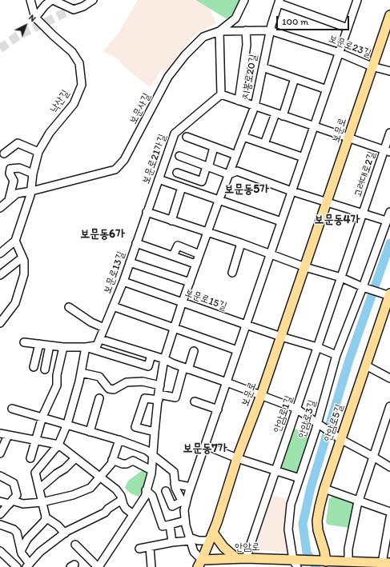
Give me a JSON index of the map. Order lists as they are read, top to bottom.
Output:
{
  "streets": {
    "main road": ["보문로", "안암로5길", "안암로"],
    "street": [
      "보문로23길",
      "지봉로20길",
      "낙산길",
      "보문사길",
      "보문로21가길",
      "고려대로2길",
      "보문로13길",
      "보문로15길",
      "안암로1길",
      "안암로3길"
    ]
  },
  "crossings": [
    ["보문로23길", "지봉로20길"],
    ["보문로23길", "보문사길"],
    ["보문로23길", "보문로"],
    ["지봉로20길", "보문로15길"],
    ["낙산길", "보문사길"],
    ["보문로", "보문로15길"],
    ["보문로", "안암로"],
    ["보문로21가길", "보문로13길"],
    ["고려대로2길", "안암로1길"],
    ["보문로13길", "보문로15길"],
    ["안암로1길", "안암로"],
    ["안암로3길", "안암로"],
    ["안암로5길", "안암로"]
  ],
  "districts": [
    "보문동5가",
    "보문동4가",
    "보문동6가",
    "보문동7가"
  ],
  "scale_bar": "100 m",
  "north": "top right"
}
